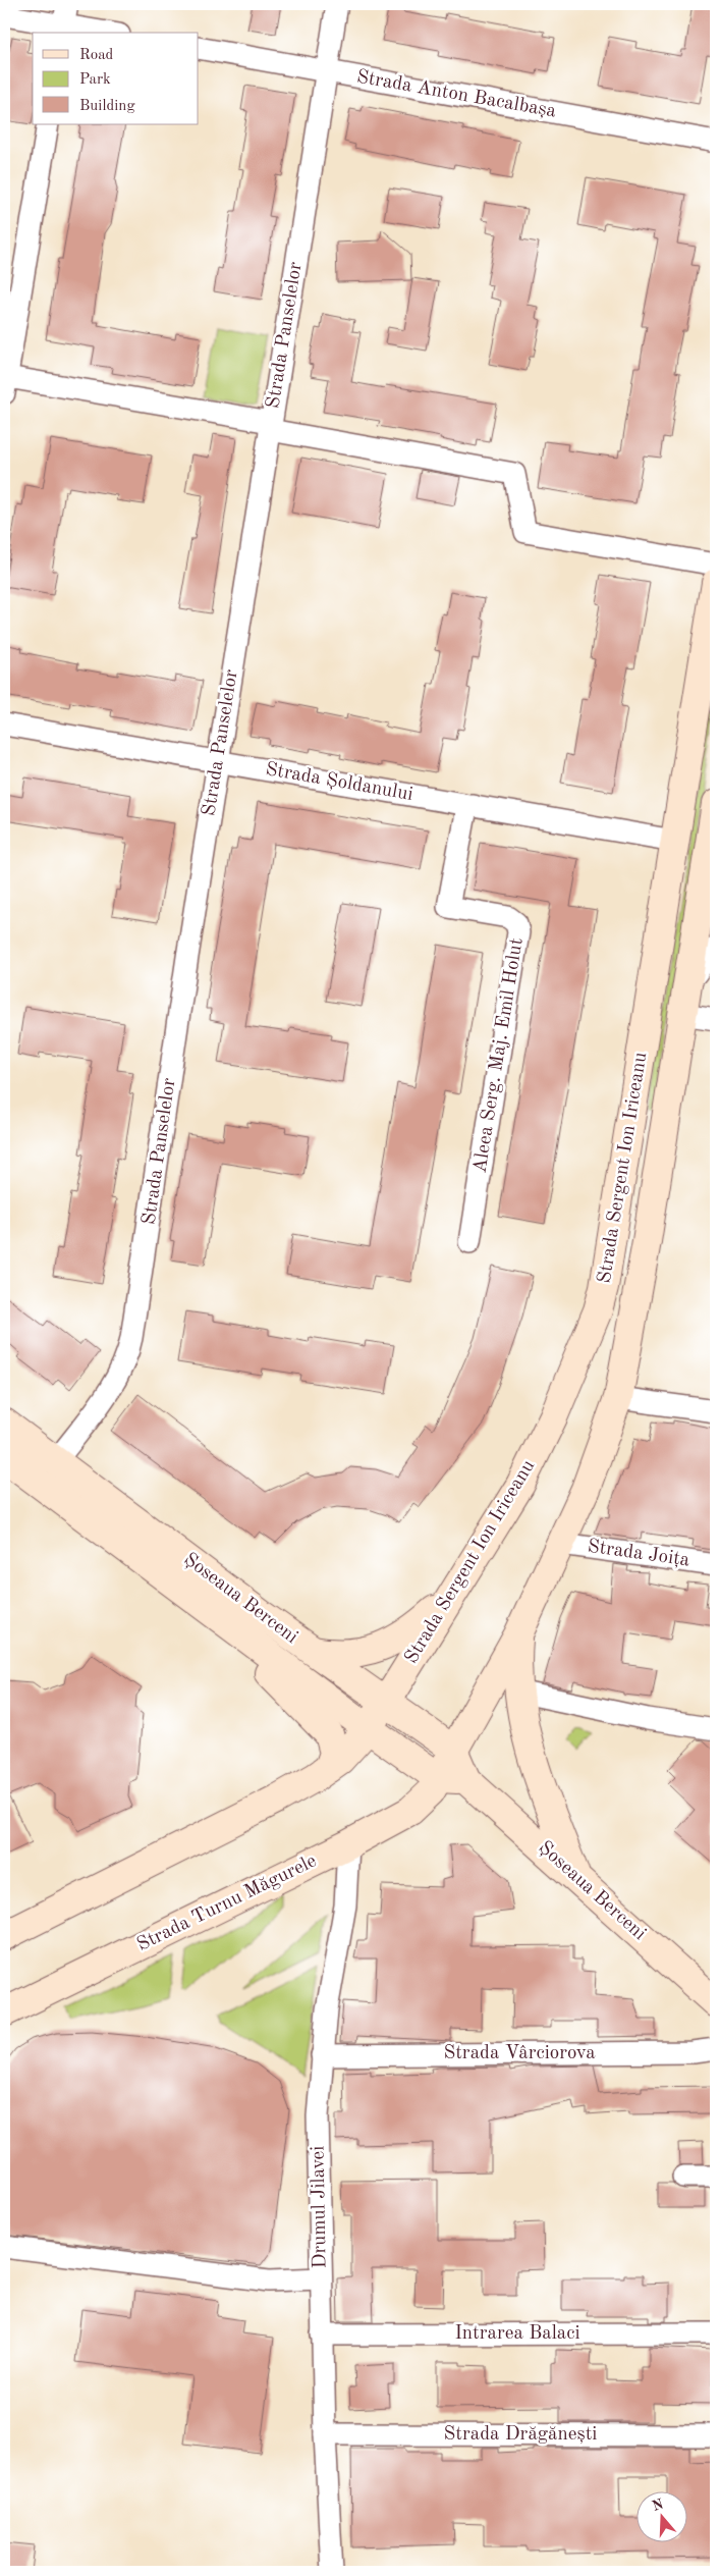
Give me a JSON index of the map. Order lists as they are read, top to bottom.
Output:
{
  "streets": {
    "main road": ["Strada Sergent Ion Iriceanu", "Șoseaua Berceni", "Strada Turnu Măgurele"],
    "street": [
      "Strada Anton Bacalbașa",
      "Strada Panselelor",
      "Strada Șoldanului",
      "Aleea Serg. Maj. Emil Holut",
      "Strada Joița",
      "Strada Vârciorova",
      "Drumul Jilavei",
      "Intrarea Balaci",
      "Strada Drăgănești"
    ]
  },
  "crossings": [
    ["Strada Anton Bacalbașa", "Strada Panselelor"],
    ["Strada Panselelor", "Strada Șoldanului"],
    ["Strada Panselelor", "Șoseaua Berceni"],
    ["Strada Șoldanului", "Aleea Serg. Maj. Emil Holut"],
    ["Strada Șoldanului", "Strada Sergent Ion Iriceanu"],
    ["Strada Sergent Ion Iriceanu", "Strada Joița"],
    ["Strada Sergent Ion Iriceanu", "Șoseaua Berceni"],
    ["Strada Sergent Ion Iriceanu", "Strada Turnu Măgurele"],
    ["Șoseaua Berceni", "Strada Turnu Măgurele"],
    ["Strada Turnu Măgurele", "Drumul Jilavei"],
    ["Strada Vârciorova", "Drumul Jilavei"],
    ["Drumul Jilavei", "Intrarea Balaci"],
    ["Drumul Jilavei", "Strada Drăgănești"]
  ],
  "legend": ["Road", "Park", "Building"],
  "north": "top"
}
